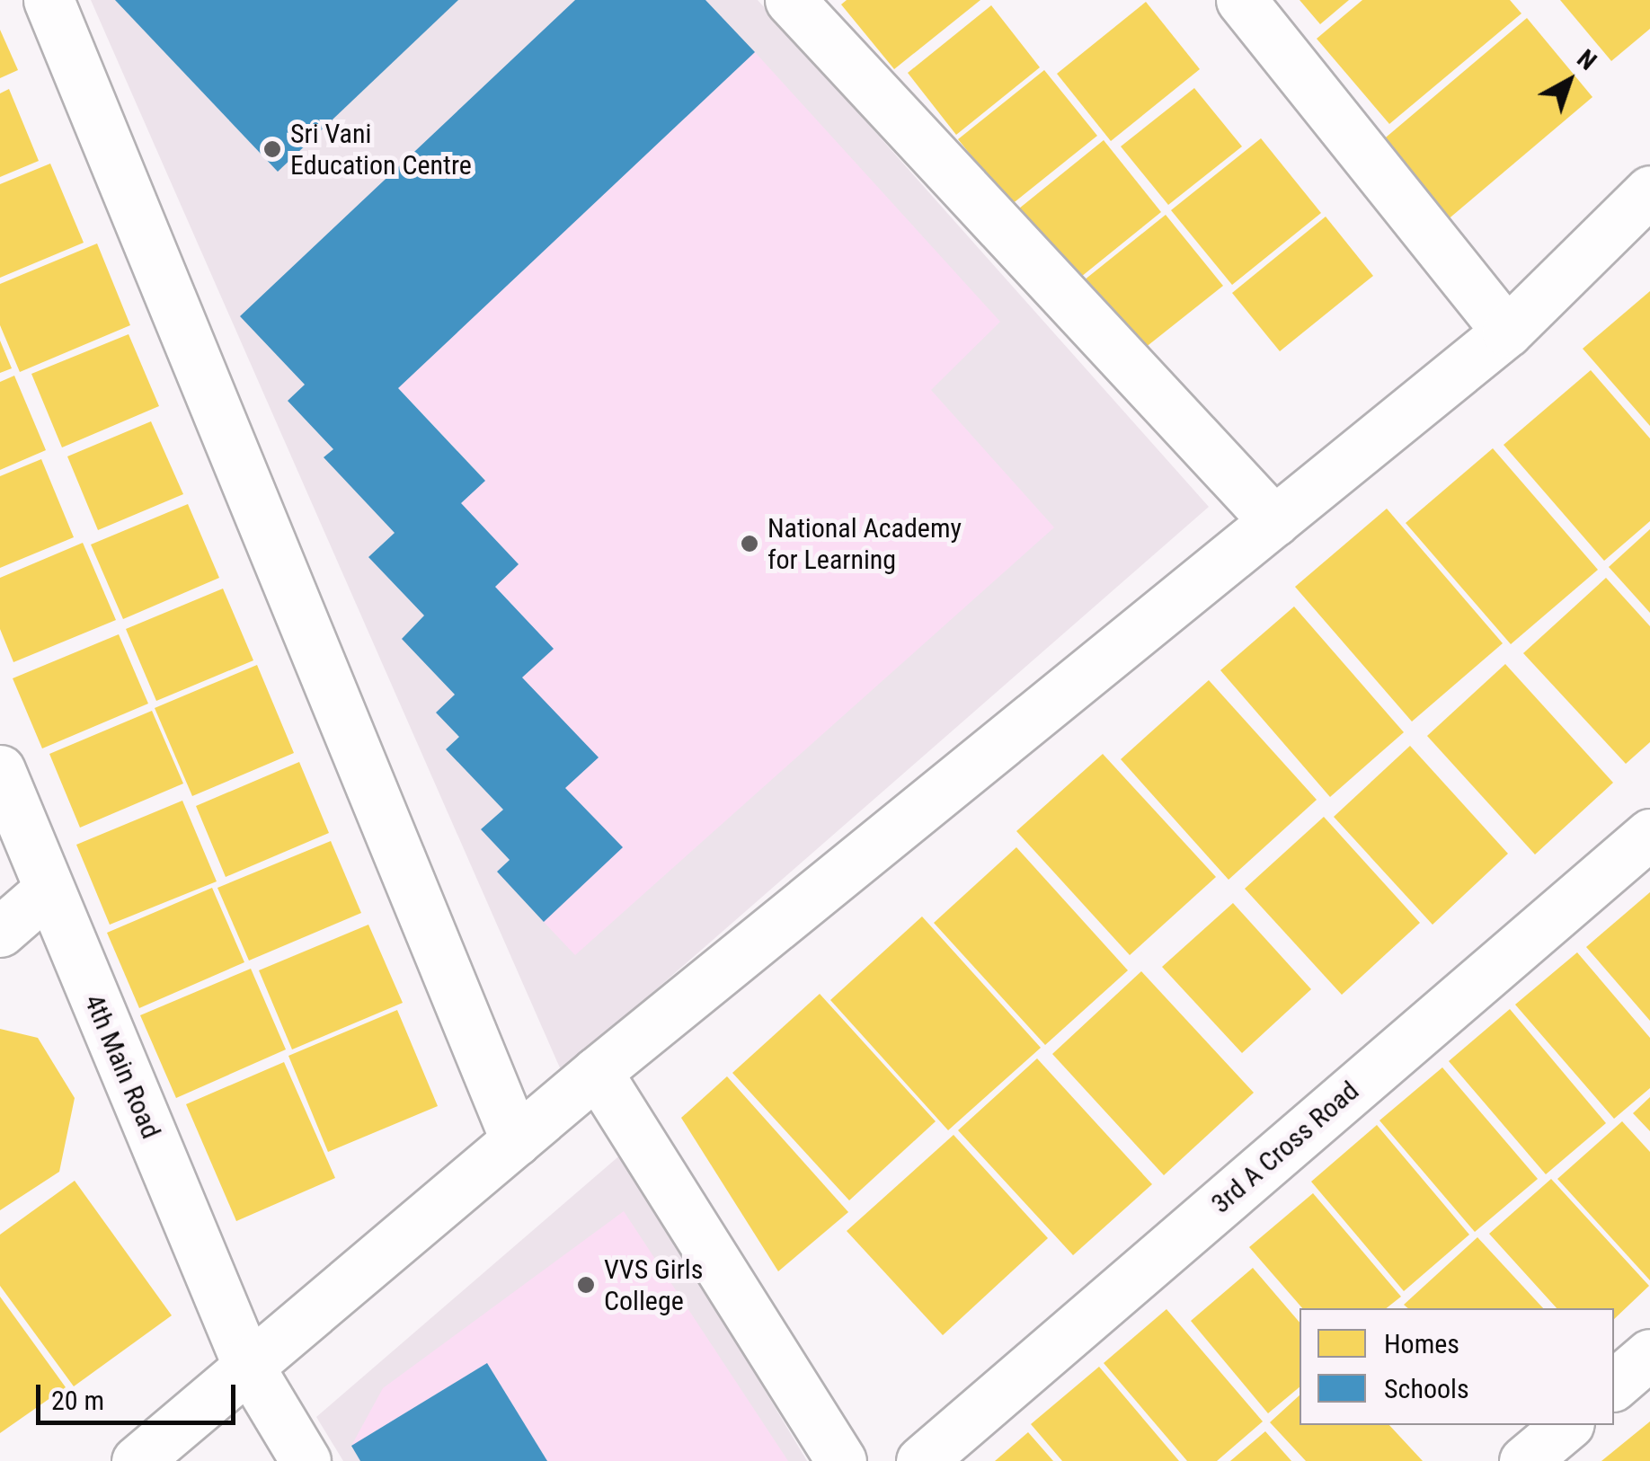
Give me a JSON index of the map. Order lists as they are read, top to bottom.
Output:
{
  "streets": {
    "street": ["4th Main Road", "3rd A Cross Road"]
  },
  "places": ["Sri Vani Education Centre", "National Academy for Learning", "VVS Girls College"],
  "legend": ["Homes", "Schools"],
  "scale_bar": "20 m",
  "north": "top right"
}
